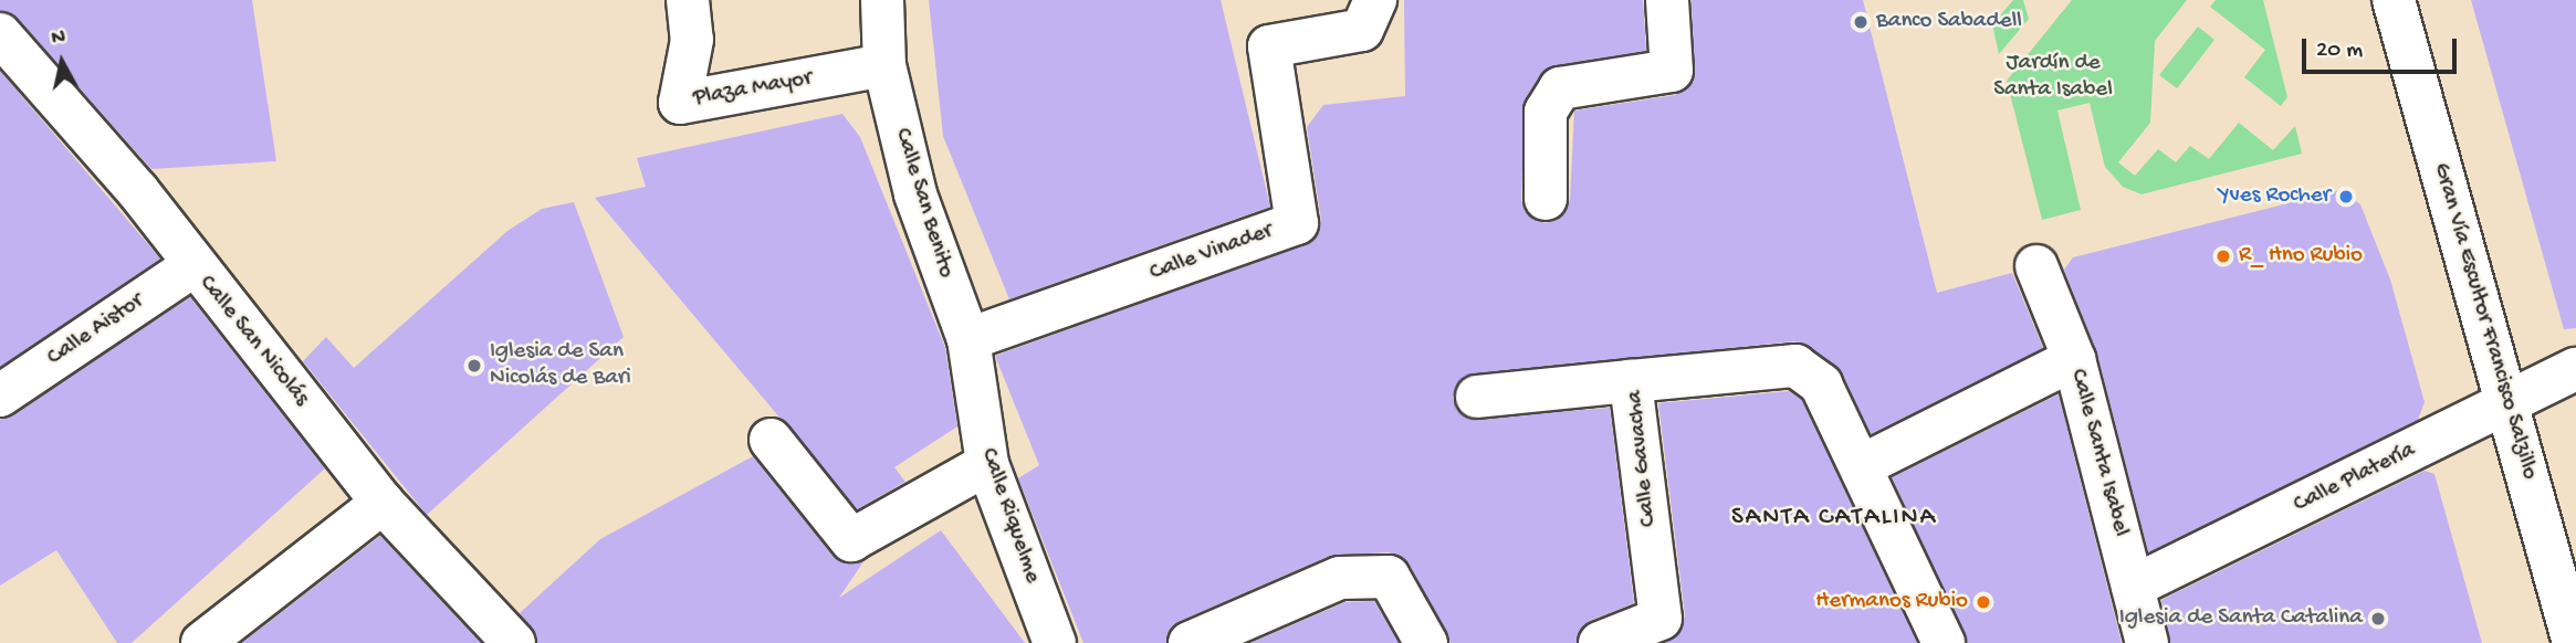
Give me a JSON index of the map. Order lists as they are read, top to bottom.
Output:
{
  "streets": {
    "street": [
      "Plaza Mayor",
      "Calle San Benito",
      "Calle Vinader",
      "Gran Vía Escultor Francisco Salzillo",
      "Calle Aistor",
      "Calle San Nicolás",
      "Calle Santa Isabel",
      "Calle Gavacha",
      "Calle Platería",
      "Calle Riquelme"
    ]
  },
  "crossings": [
    ["Plaza Mayor", "Calle San Benito"],
    ["Calle San Benito", "Calle Vinader"],
    ["Calle San Benito", "Calle Riquelme"],
    ["Calle Vinader", "Calle Riquelme"],
    ["Gran Vía Escultor Francisco Salzillo", "Calle Platería"],
    ["Calle Aistor", "Calle San Nicolás"],
    ["Calle Santa Isabel", "Calle Platería"]
  ],
  "districts": ["SANTA CATALINA"],
  "parks": ["Jardín de Santa Isabel"],
  "places": [
    "Banco Sabadell",
    "Yves Rocher",
    "R_ Hno Rubio",
    "Iglesia de San Nicolás de Bari",
    "Hermanos Rubio",
    "Iglesia de Santa Catalina"
  ],
  "scale_bar": "20 m",
  "north": "top"
}
